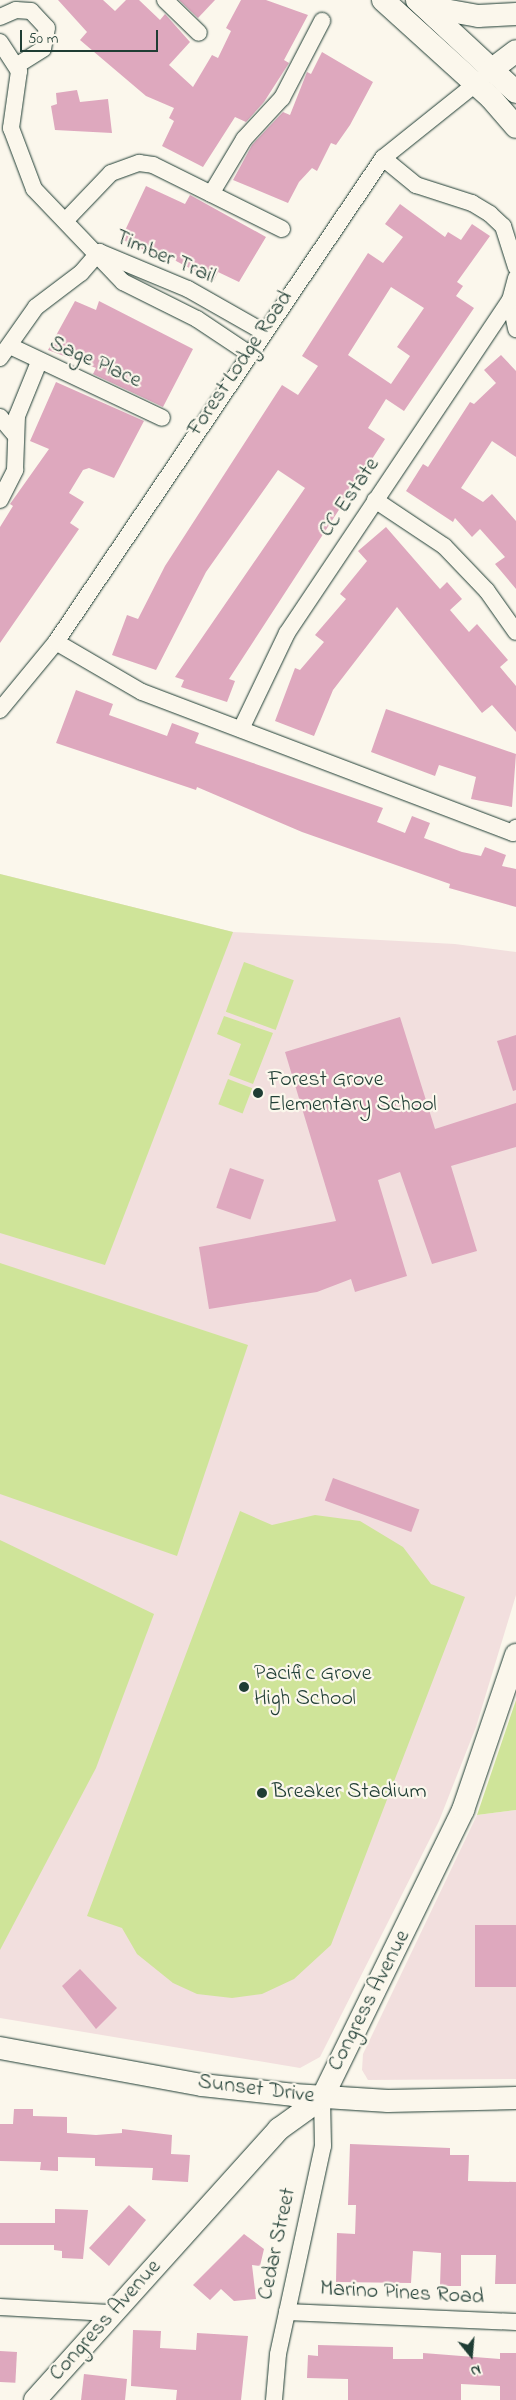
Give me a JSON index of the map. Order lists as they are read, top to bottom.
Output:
{
  "streets": {
    "street": [
      "Timber Trail",
      "Sage Place",
      "Forest Lodge Road",
      "CC Estate",
      "Congress Avenue",
      "Sunset Drive",
      "Cedar Street",
      "Marino Pines Road"
    ]
  },
  "crossings": [
    ["Timber Trail", "Sage Place"],
    ["Timber Trail", "Forest Lodge Road"],
    ["Congress Avenue", "Sunset Drive"],
    ["Congress Avenue", "Cedar Street"],
    ["Sunset Drive", "Cedar Street"],
    ["Cedar Street", "Marino Pines Road"]
  ],
  "places": ["Forest Grove Elementary School", "Pacific Grove High School", "Breaker Stadium"],
  "scale_bar": "50 m",
  "north": "bottom"
}
